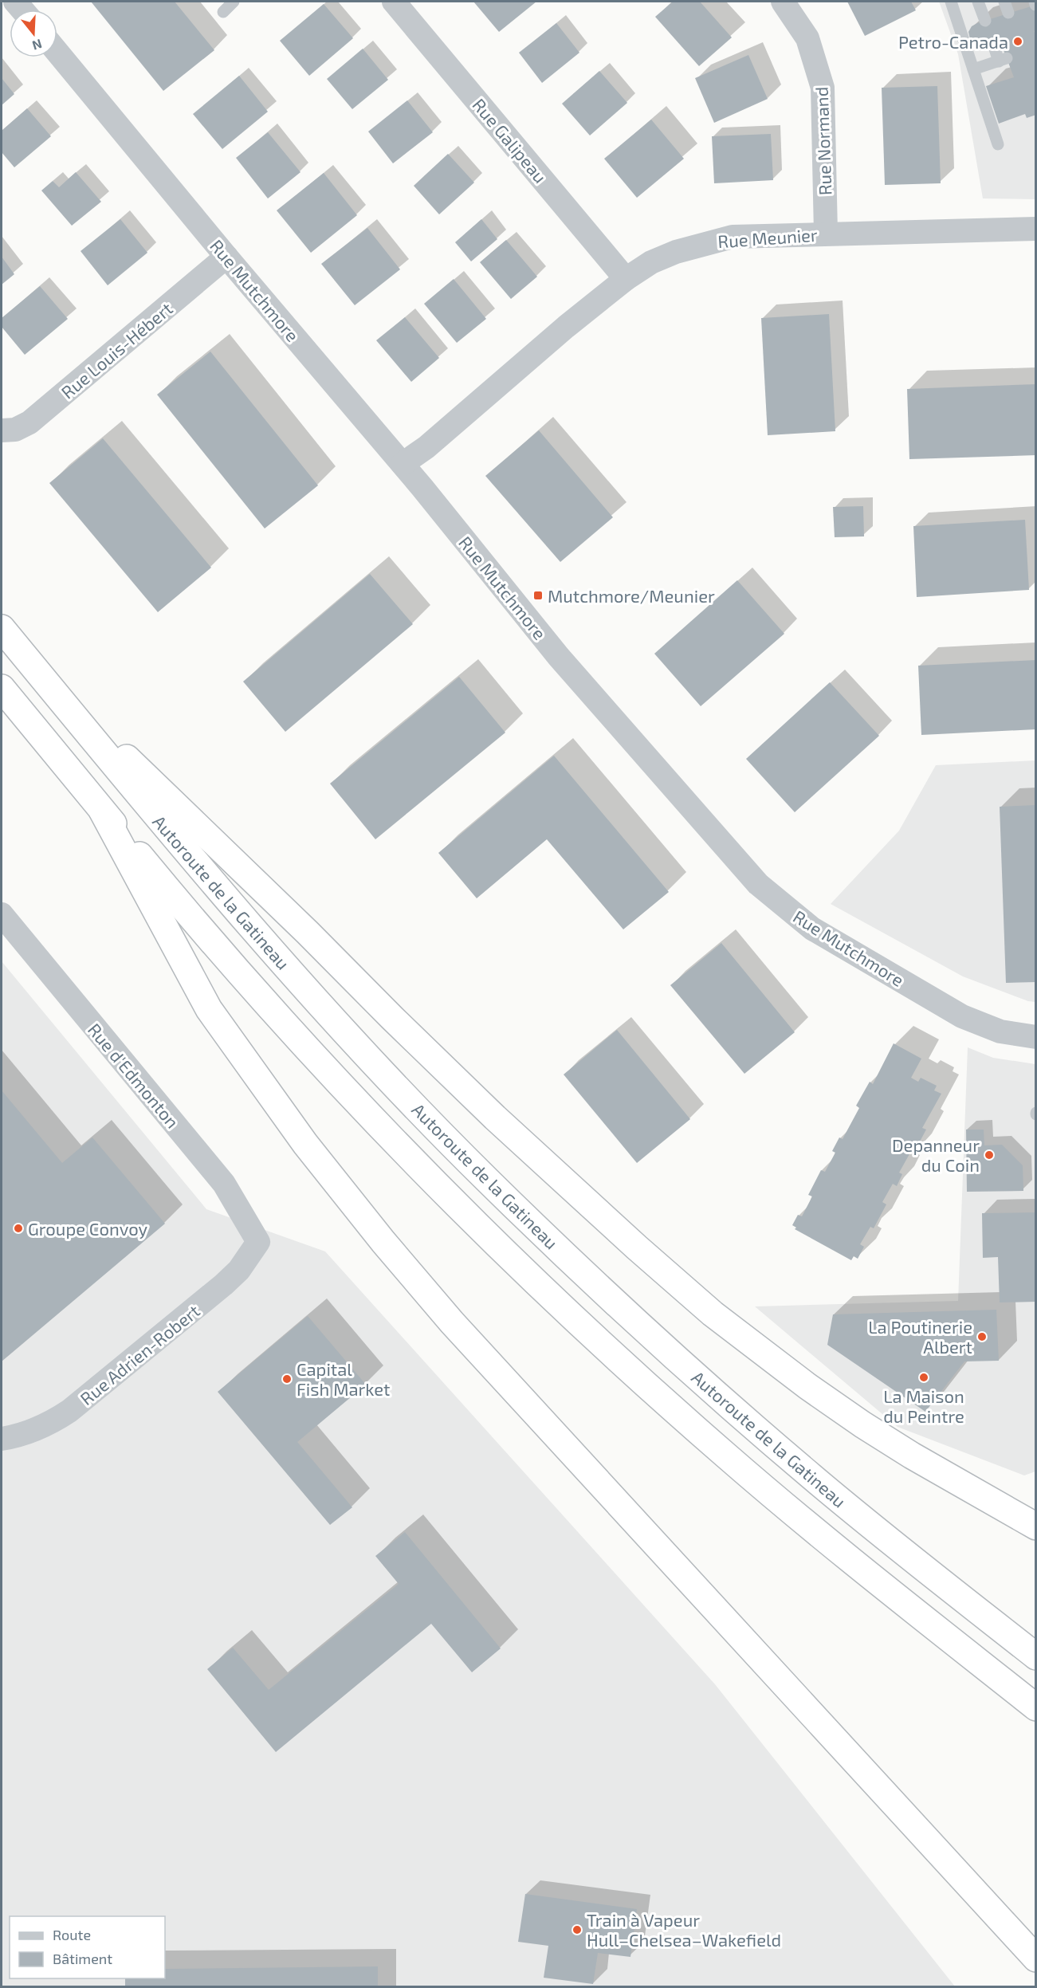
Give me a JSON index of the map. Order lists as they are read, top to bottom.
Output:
{
  "streets": {
    "highway": ["Autoroute de la Gatineau"],
    "street": [
      "Rue Galipeau",
      "Rue Normand",
      "Rue Meunier",
      "Rue Mutchmore",
      "Rue Louis-Hébert",
      "Rue d'Edmonton",
      "Rue Adrien-Robert"
    ]
  },
  "crossings": [
    ["Rue Galipeau", "Rue Meunier"],
    ["Rue Normand", "Rue Meunier"],
    ["Rue Meunier", "Rue Mutchmore"],
    ["Rue Mutchmore", "Rue Louis-Hébert"],
    ["Rue d'Edmonton", "Rue Adrien-Robert"]
  ],
  "places": {
    "other": [
      "Petro-Canada",
      "Depanneur du Coin",
      "Groupe Convoy",
      "La Poutinerie Albert",
      "La Maison du Peintre",
      "Capital Fish Market",
      "Train à Vapeur Hull–Chelsea–Wakefield"
    ],
    "transit": ["Mutchmore/Meunier"]
  },
  "legend": ["Route", "Bâtiment"],
  "north": "bottom"
}
